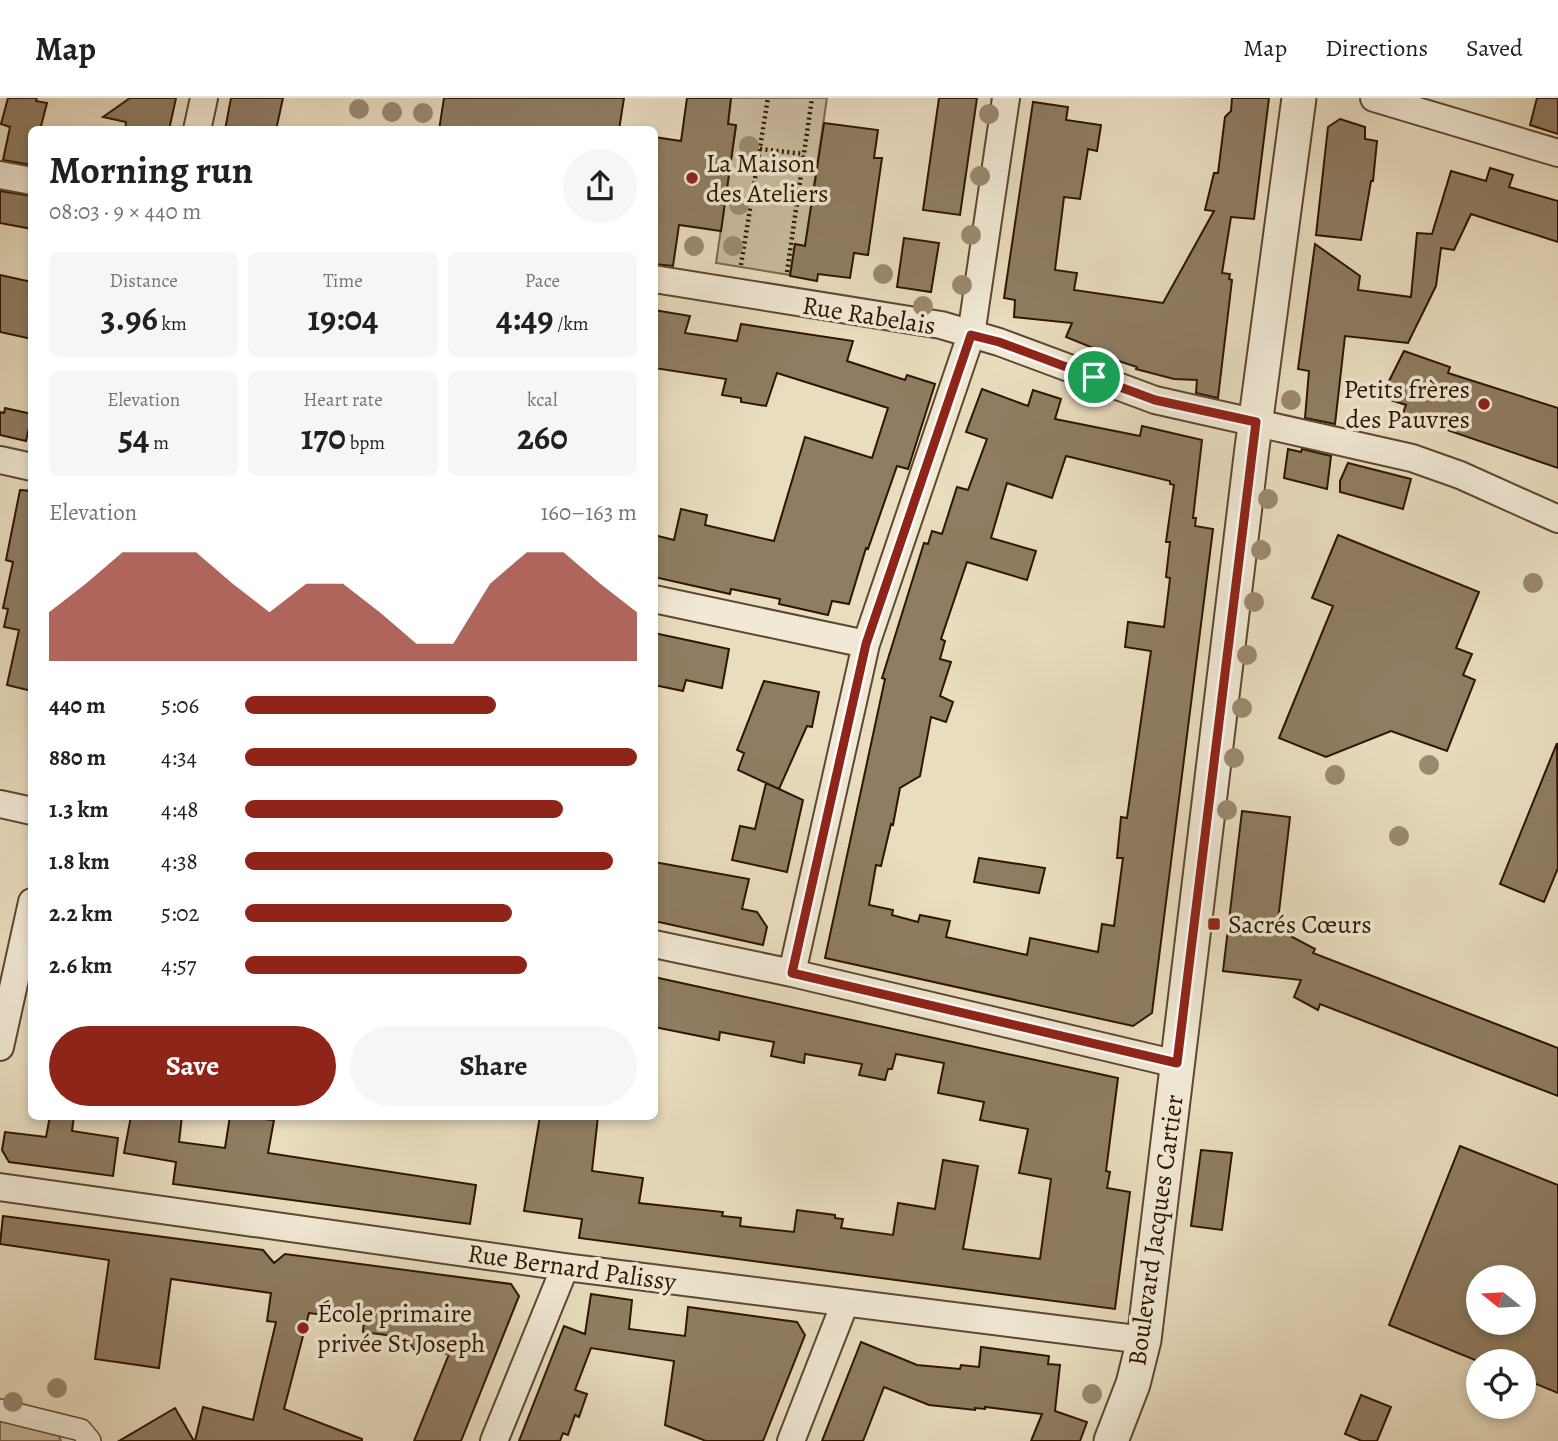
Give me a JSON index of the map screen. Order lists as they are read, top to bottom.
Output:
{
  "streets": {
    "street": ["Rue Rabelais", "Boulevard Jacques Cartier", "Rue Bernard Palissy"]
  },
  "crossings": [
    ["Rue Rabelais", "Boulevard Jacques Cartier"],
    ["Boulevard Jacques Cartier", "Rue Bernard Palissy"]
  ],
  "places": {
    "other": ["La Maison des Ateliers", "Petits frères des Pauvres", "École primaire privée St Joseph"],
    "transit": ["Sacrés Cœurs"]
  },
  "north": "left",
  "page": {
    "header": "Map",
    "nav": ["Map", "Directions", "Saved"],
    "heading": ["Morning run", "08:03 · 9 × 440 m"],
    "stats": [
      ["Distance", "3.96 km"],
      ["Time", "19:04"],
      ["Pace", "4:49 /km"],
      ["Elevation", "54 m"],
      ["Heart rate", "170 bpm"],
      ["kcal", "260"]
    ],
    "chart": ["Elevation", "160–163 m"],
    "list": [
      {
        "name": "440 m",
        "note": "5:06"
      },
      {
        "name": "880 m",
        "note": "4:34"
      },
      {
        "name": "1.3 km",
        "note": "4:48"
      },
      {
        "name": "1.8 km",
        "note": "4:38"
      },
      {
        "name": "2.2 km",
        "note": "5:02"
      },
      {
        "name": "2.6 km",
        "note": "4:57"
      }
    ],
    "buttons": ["Save", "Share"]
  }
}
